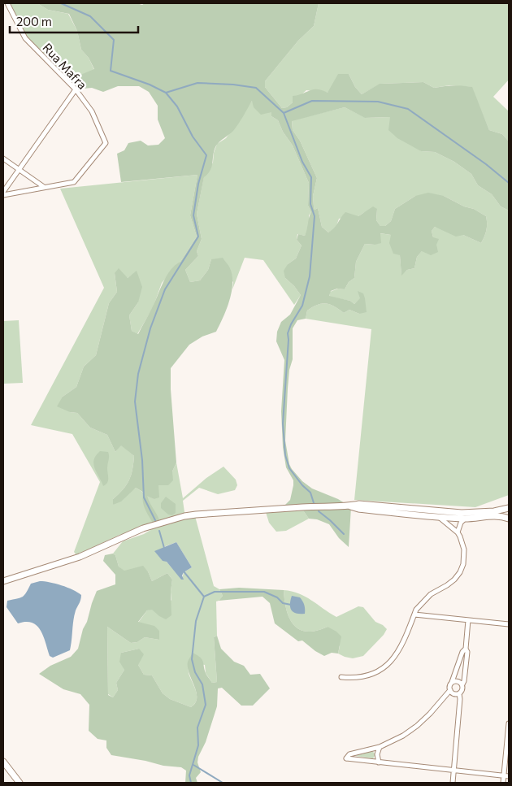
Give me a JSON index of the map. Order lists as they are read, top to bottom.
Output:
{
  "streets": {
    "street": ["Rua Mafra"]
  },
  "scale_bar": "200 m"
}
